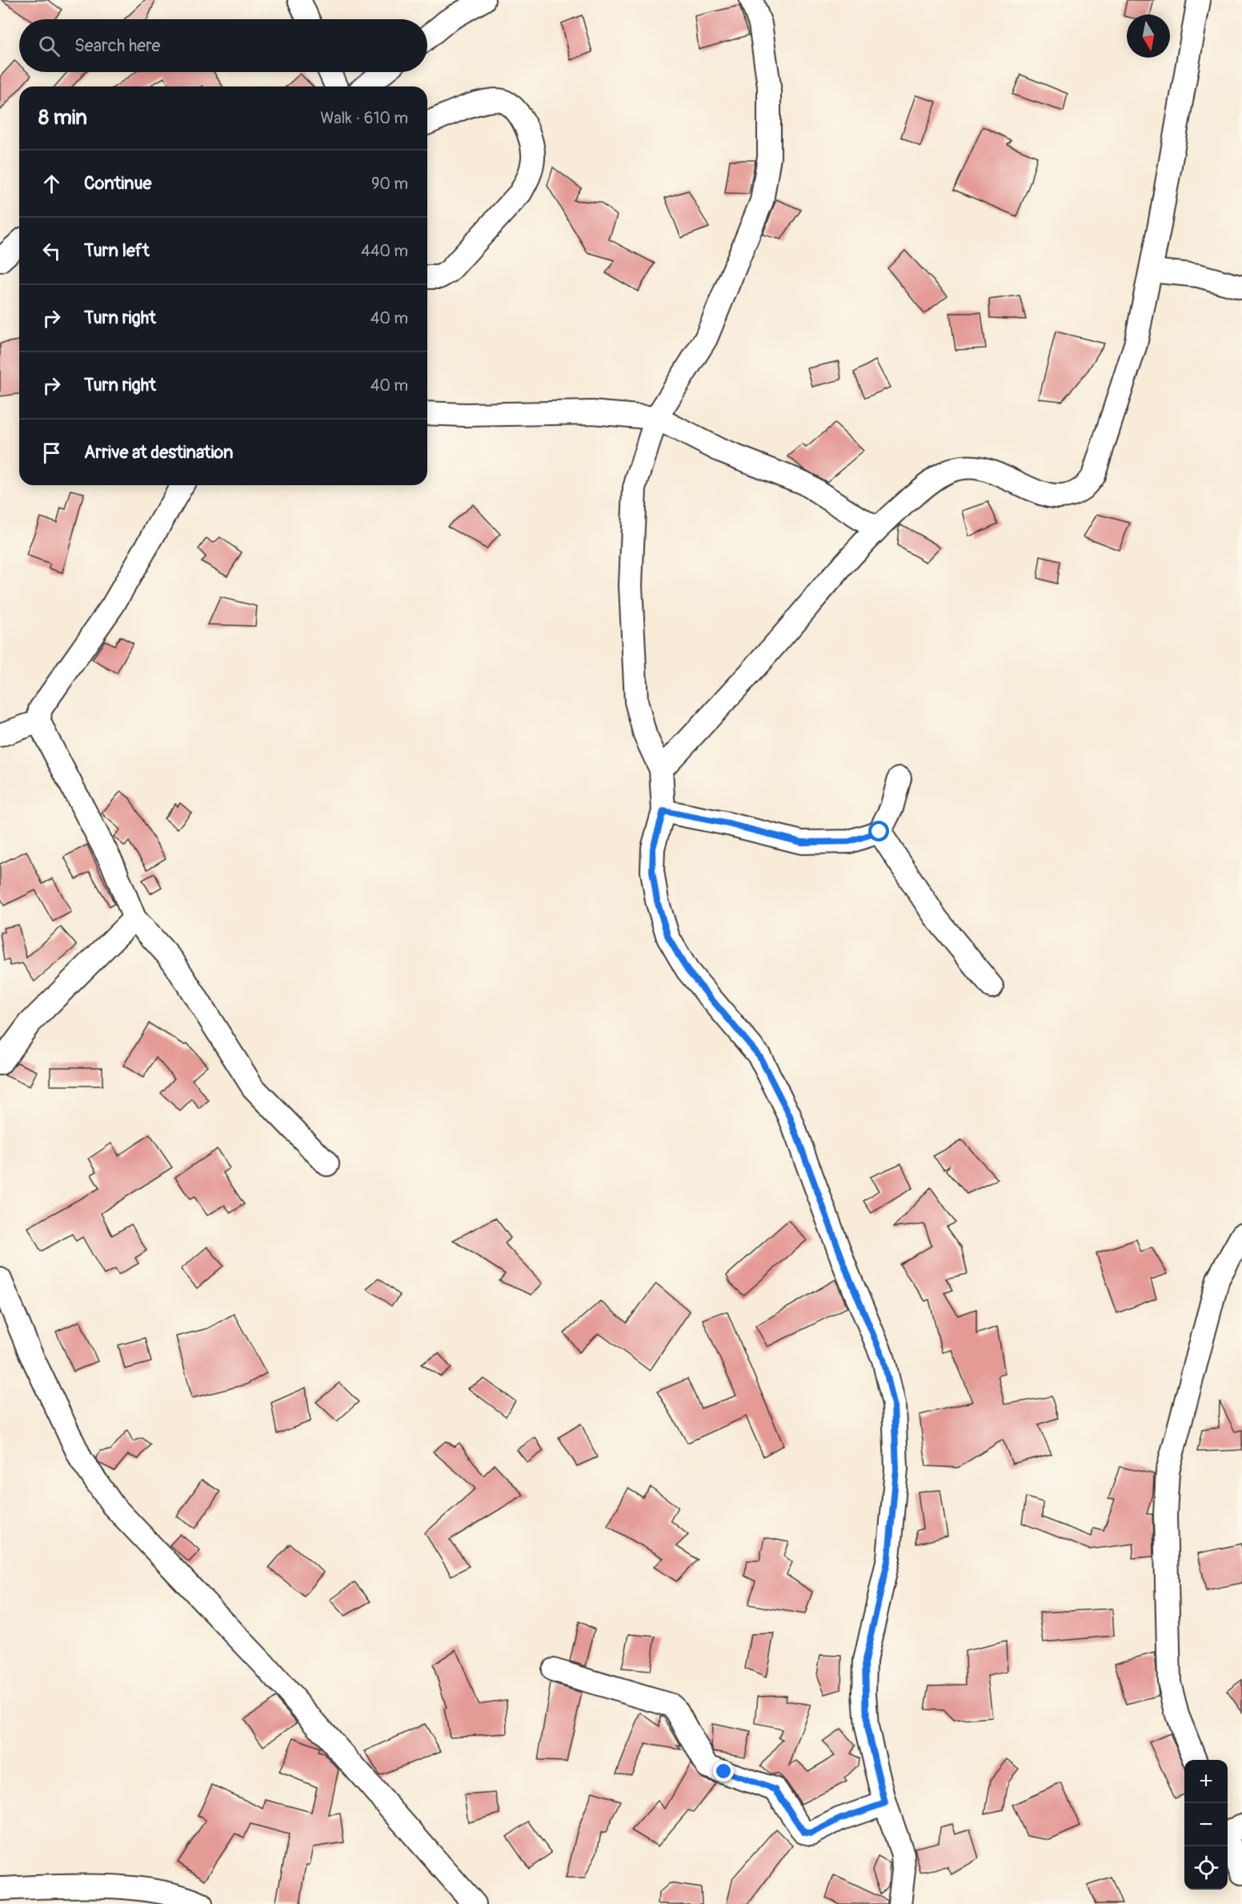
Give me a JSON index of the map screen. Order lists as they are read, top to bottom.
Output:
{
  "north": "bottom",
  "page": {
    "search": "Search here",
    "heading": ["8 min", "Walk · 610 m"],
    "list": [
      ["Continue", "90 m"],
      ["Turn left", "440 m"],
      ["Turn right", "40 m"],
      ["Turn right", "40 m"],
      "Arrive at destination"
    ],
    "map_buttons": ["+", "−"]
  }
}
